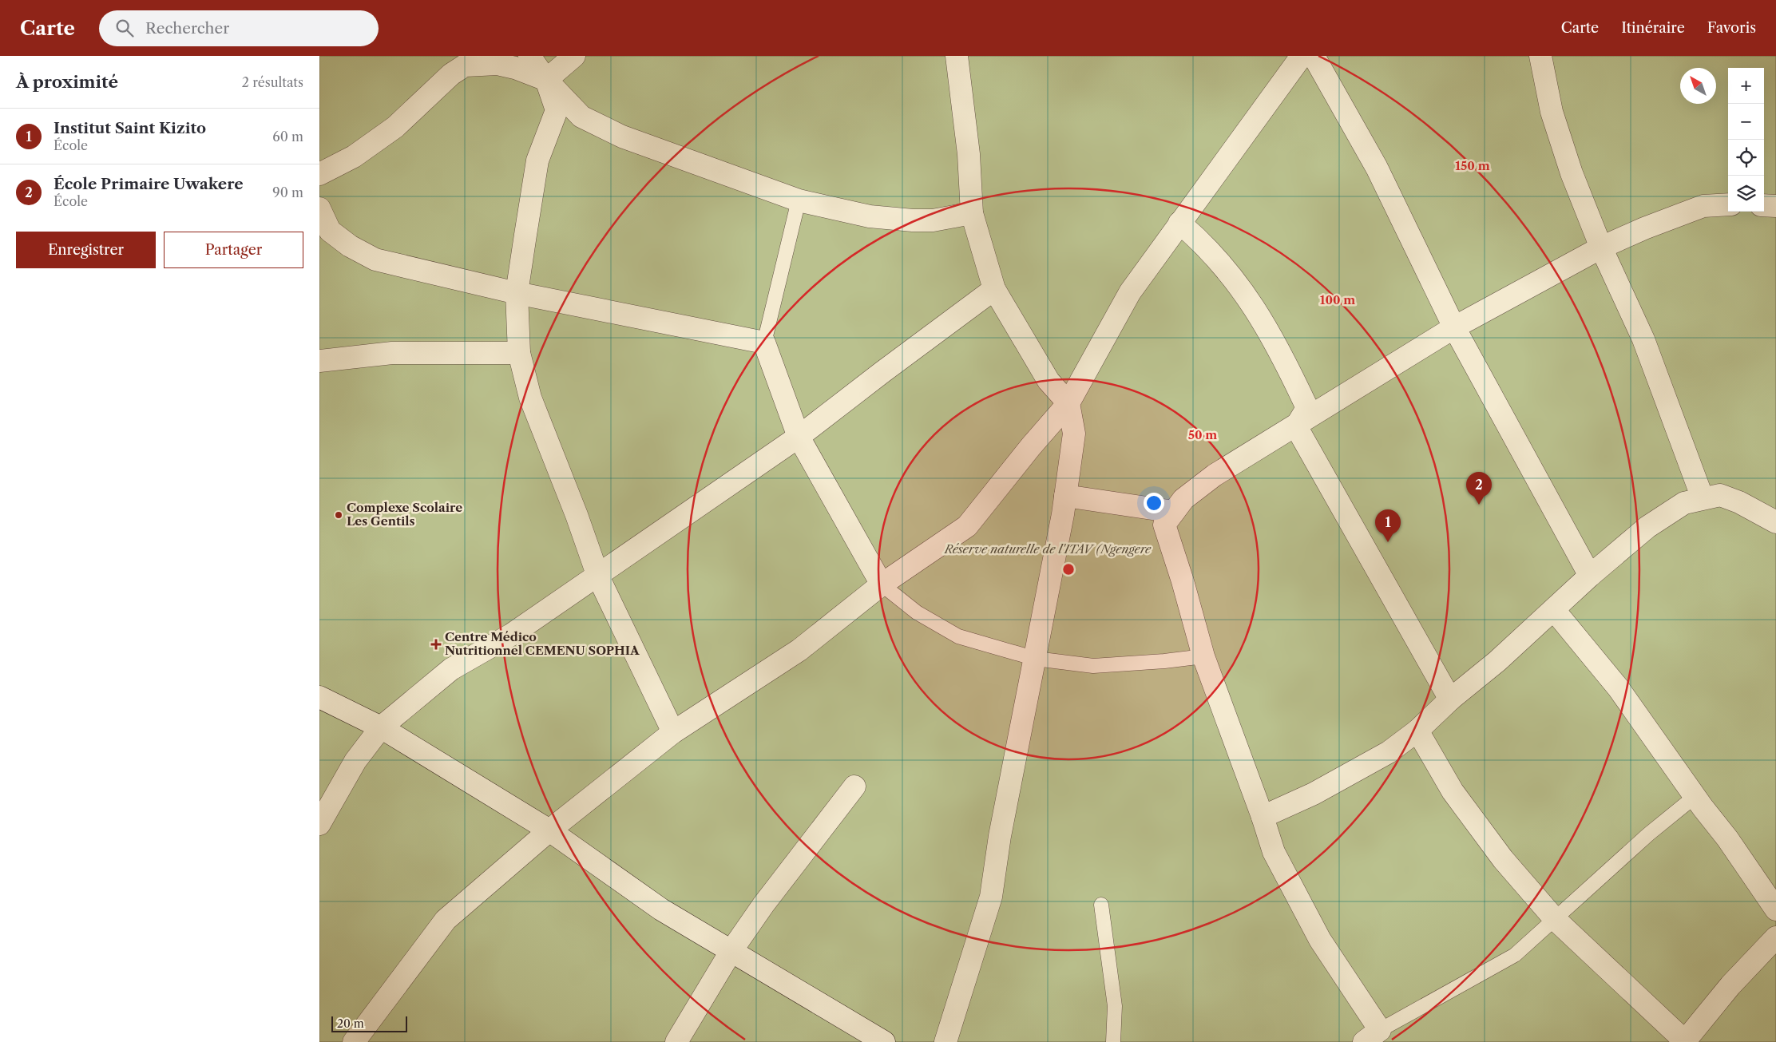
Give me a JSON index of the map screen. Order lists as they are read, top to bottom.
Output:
{
  "parks": ["Réserve naturelle de l'ITAV (Ngengere"],
  "places": {
    "other": ["Complexe Scolaire Les Gentils"],
    "health": ["Centre Médico Nutritionnel CEMENU SOPHIA"]
  },
  "scale_bar": "20 m",
  "north": "top left",
  "page": {
    "header": "Carte",
    "search": "Rechercher",
    "nav": ["Carte", "Itinéraire", "Favoris"],
    "heading": ["À proximité", "2 résultats"],
    "map_buttons": ["+", "−"],
    "list": [
      {
        "mark": "1",
        "name": "Institut Saint Kizito",
        "note": "École",
        "value": "60 m"
      },
      {
        "mark": "2",
        "name": "École Primaire Uwakere",
        "note": "École",
        "value": "90 m"
      }
    ],
    "buttons": ["Enregistrer", "Partager"],
    "pins": ["2", "1"],
    "scale": "20 m"
  },
  "rings": ["150 m", "100 m", "50 m"]
}
